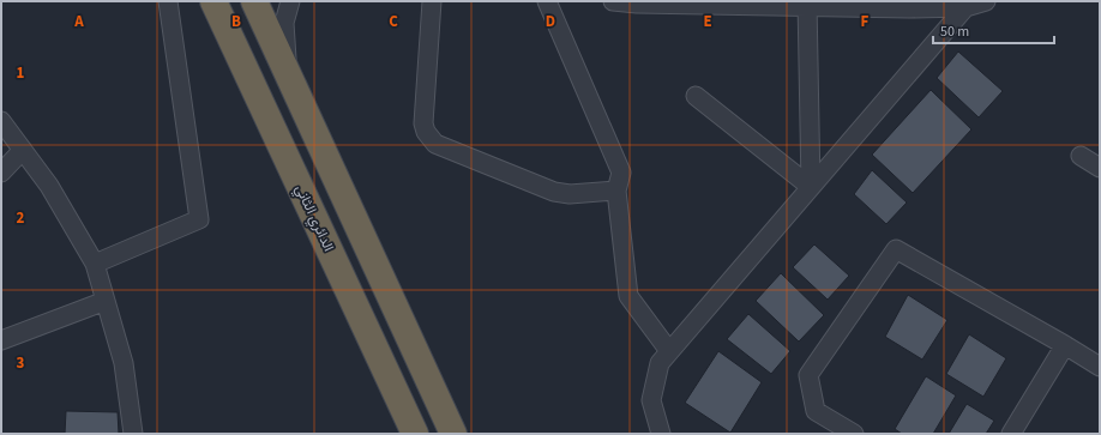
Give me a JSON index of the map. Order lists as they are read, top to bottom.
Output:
{
  "streets": {
    "highway": ["الدائري الثاني"]
  },
  "scale_bar": "50 m",
  "grid": {
    "columns": [
      "A",
      "B",
      "C",
      "D",
      "E",
      "F"
    ],
    "rows": ["1", "2", "3"]
  }
}
